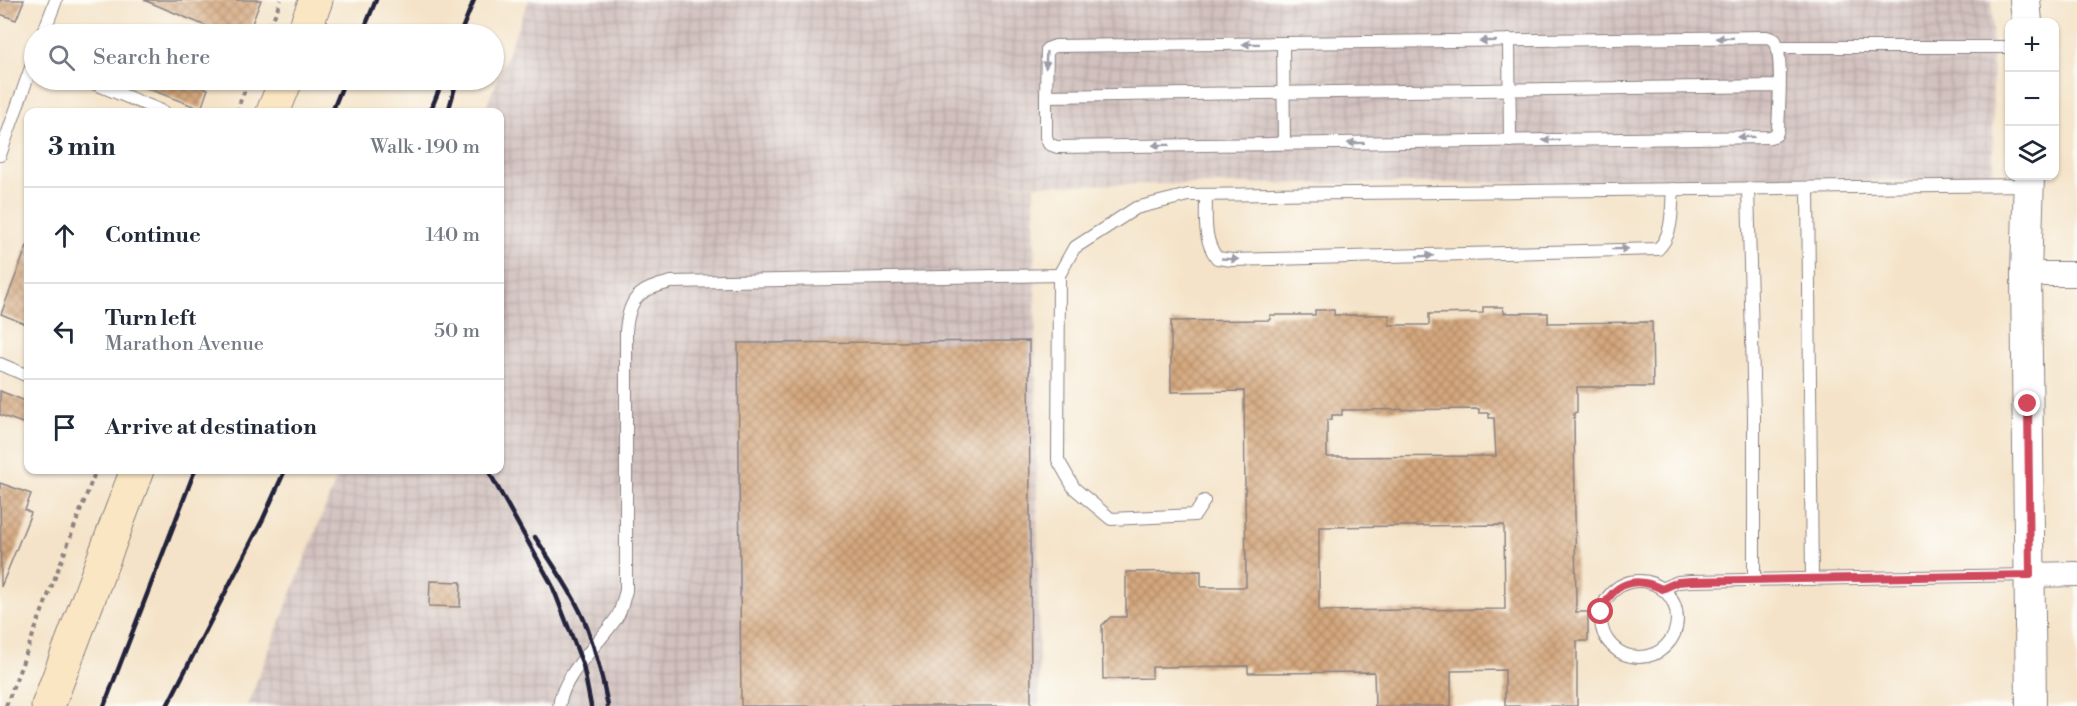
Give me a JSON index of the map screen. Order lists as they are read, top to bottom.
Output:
{
  "page": {
    "map_buttons": ["+", "−"],
    "search": "Search here",
    "heading": ["3 min", "Walk · 190 m"],
    "list": [
      ["Continue", "140 m"],
      ["Turn left", "Marathon Avenue", "50 m"],
      "Arrive at destination"
    ]
  }
}
